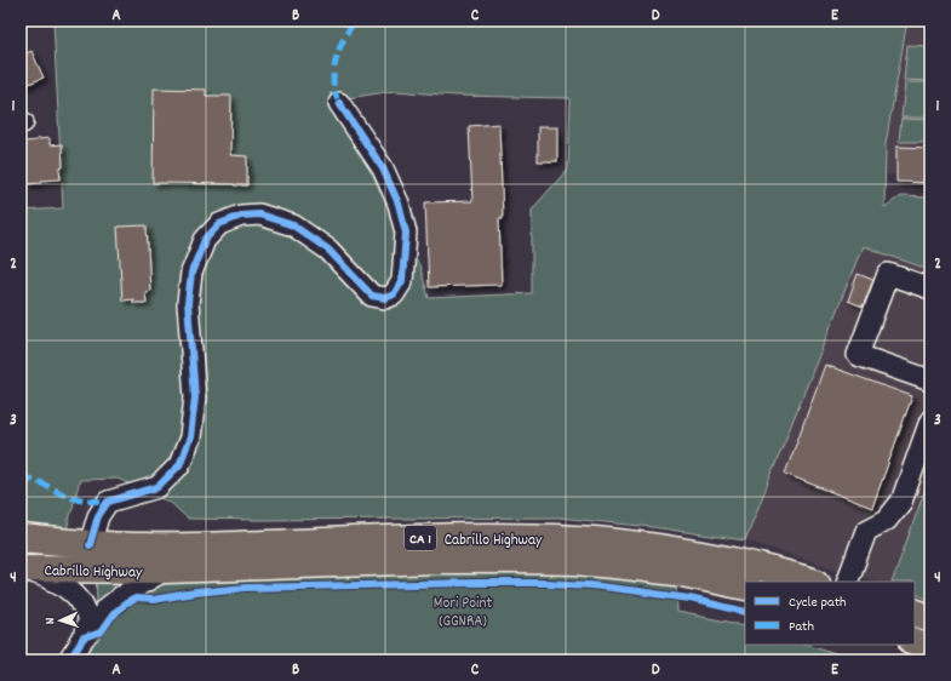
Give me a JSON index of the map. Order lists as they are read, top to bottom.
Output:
{
  "streets": {
    "highway": ["CA 1", "Cabrillo Highway"]
  },
  "parks": ["Mori Point (GGNRA)"],
  "legend": ["Cycle path", "Path"],
  "north": "left",
  "grid": {
    "columns": [
      "A",
      "B",
      "C",
      "D",
      "E"
    ],
    "rows": [
      "1",
      "2",
      "3",
      "4"
    ]
  }
}
